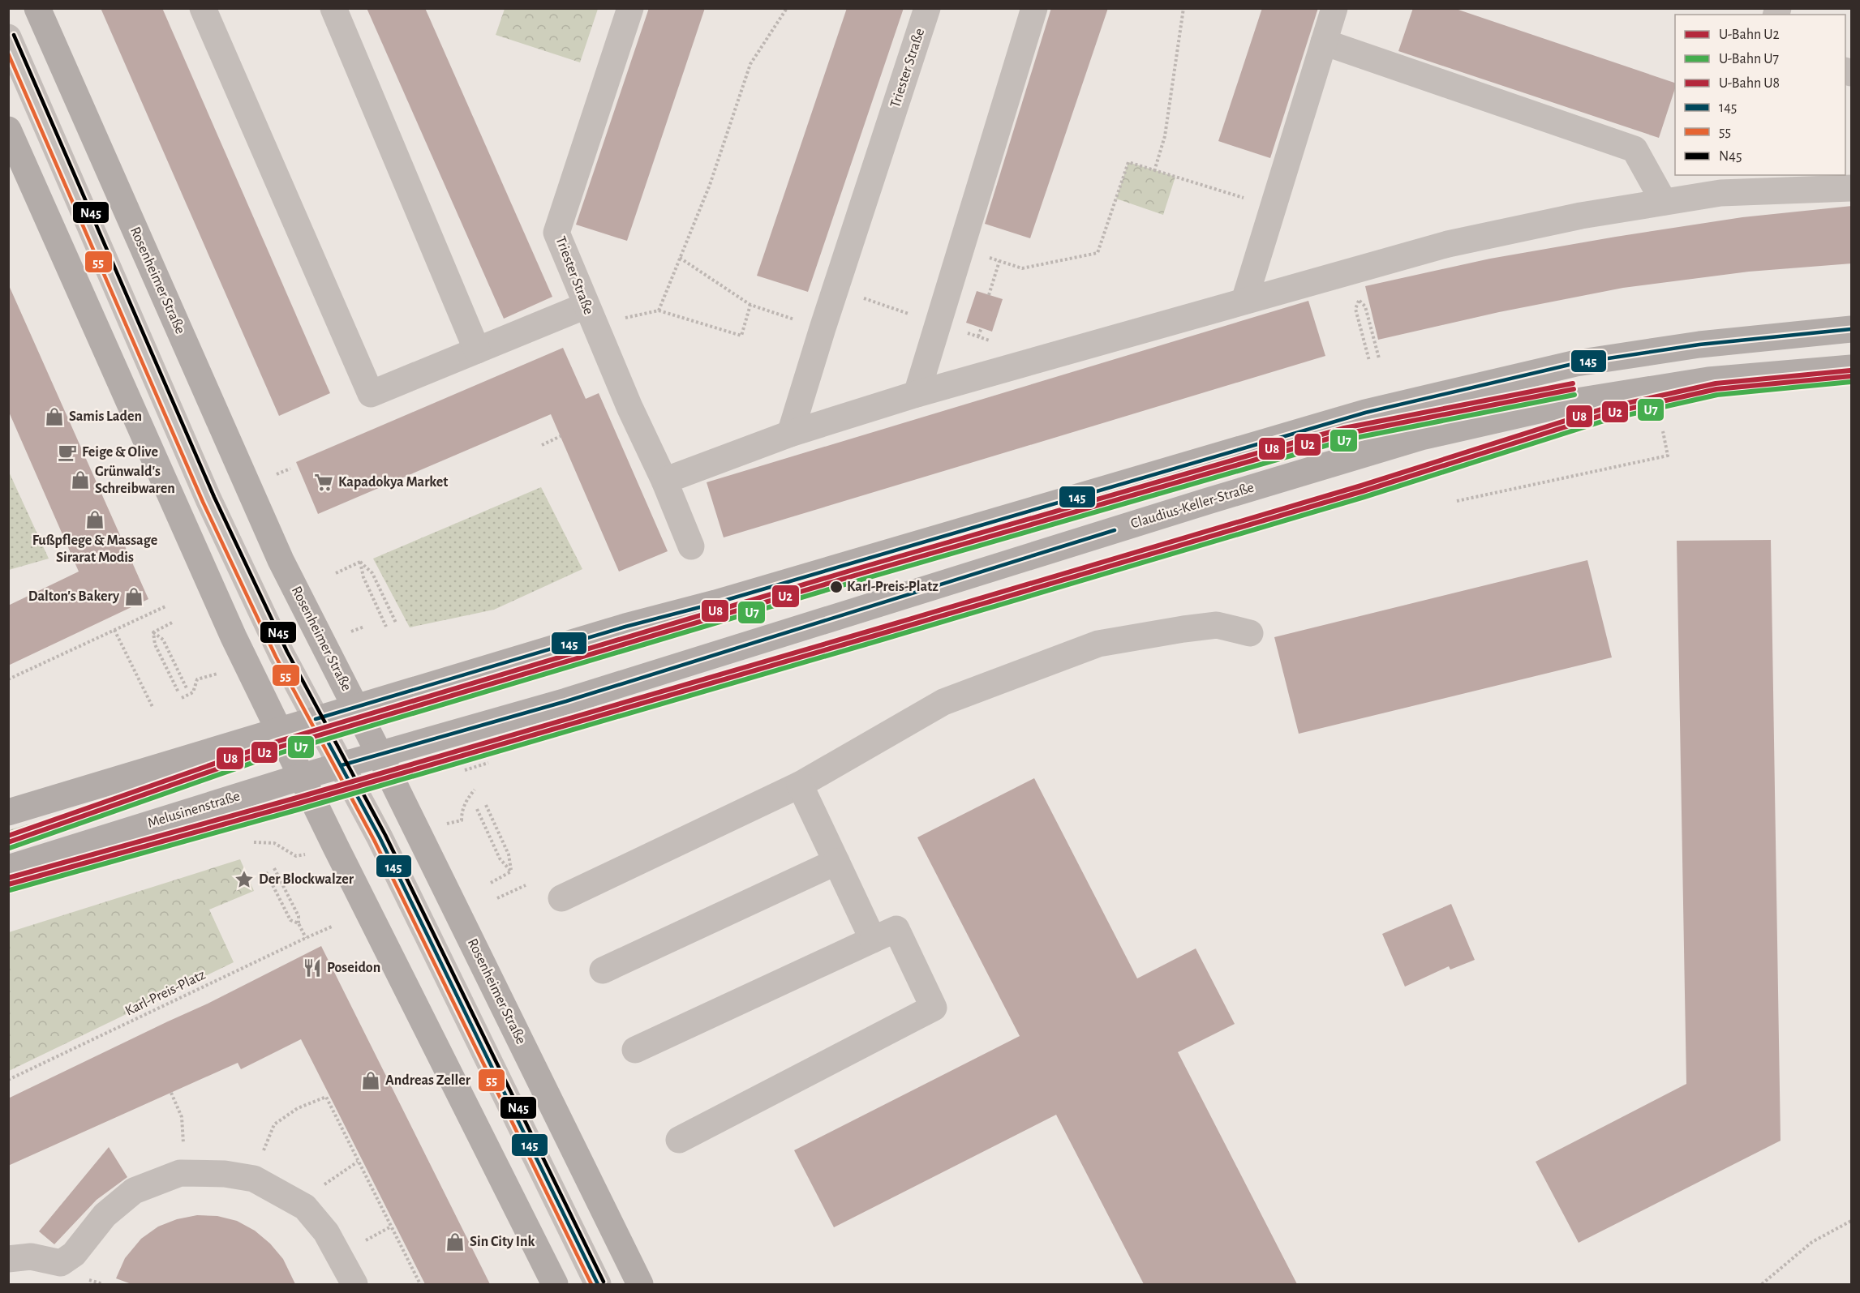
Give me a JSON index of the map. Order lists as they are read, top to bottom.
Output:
{
  "streets": {
    "main road": ["Rosenheimer Straße", "Claudius-Keller-Straße", "Melusinenstraße"],
    "lane": ["Triester Straße"],
    "path": ["Karl-Preis-Platz"]
  },
  "crossings": [
    ["Rosenheimer Straße", "Claudius-Keller-Straße"],
    ["Rosenheimer Straße", "Melusinenstraße"],
    ["Claudius-Keller-Straße", "Melusinenstraße"]
  ],
  "places": {
    "shop": [
      "Samis Laden",
      "Grünwald's Schreibwaren",
      "Fußpflege & Massage Sirarat Modis",
      "Dalton's Bakery",
      "Andreas Zeller",
      "Sin City Ink"
    ],
    "cafe": ["Feige & Olive"],
    "supermarket": ["Kapadokya Market"],
    "other": ["Karl-Preis-Platz"],
    "place": ["Der Blockwalzer"],
    "restaurant": ["Poseidon"]
  },
  "lines": [
    "transit line N45",
    "transit line 55",
    "transit line 145",
    "metro line U8",
    "metro line U2",
    "metro line U7"
  ],
  "legend": [
    "U-Bahn U2",
    "U-Bahn U7",
    "U-Bahn U8",
    "145",
    "55",
    "N45"
  ]
}
